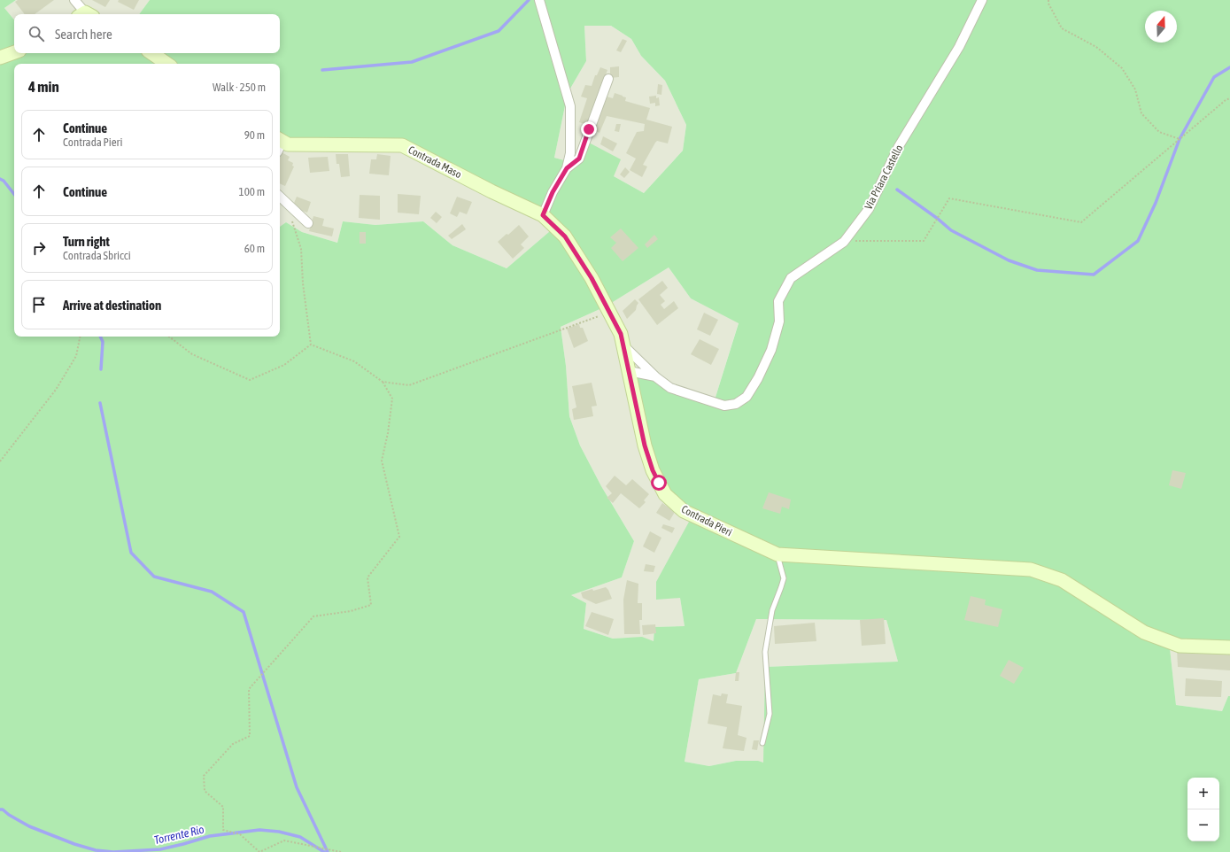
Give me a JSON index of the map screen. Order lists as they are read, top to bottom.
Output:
{
  "streets": {
    "street": ["Contrada Maso", "Via Priara Castello", "Contrada Pieri"]
  },
  "crossings": [
    ["Contrada Maso", "Contrada Pieri"],
    ["Via Priara Castello", "Contrada Pieri"]
  ],
  "water": ["Torrente Rio"],
  "north": "top",
  "page": {
    "search": "Search here",
    "heading": ["4 min", "Walk · 250 m"],
    "list": [
      ["Continue", "Contrada Pieri", "90 m"],
      ["Continue", "100 m"],
      ["Turn right", "Contrada Sbricci", "60 m"],
      "Arrive at destination"
    ],
    "map_buttons": ["+", "−"]
  }
}
